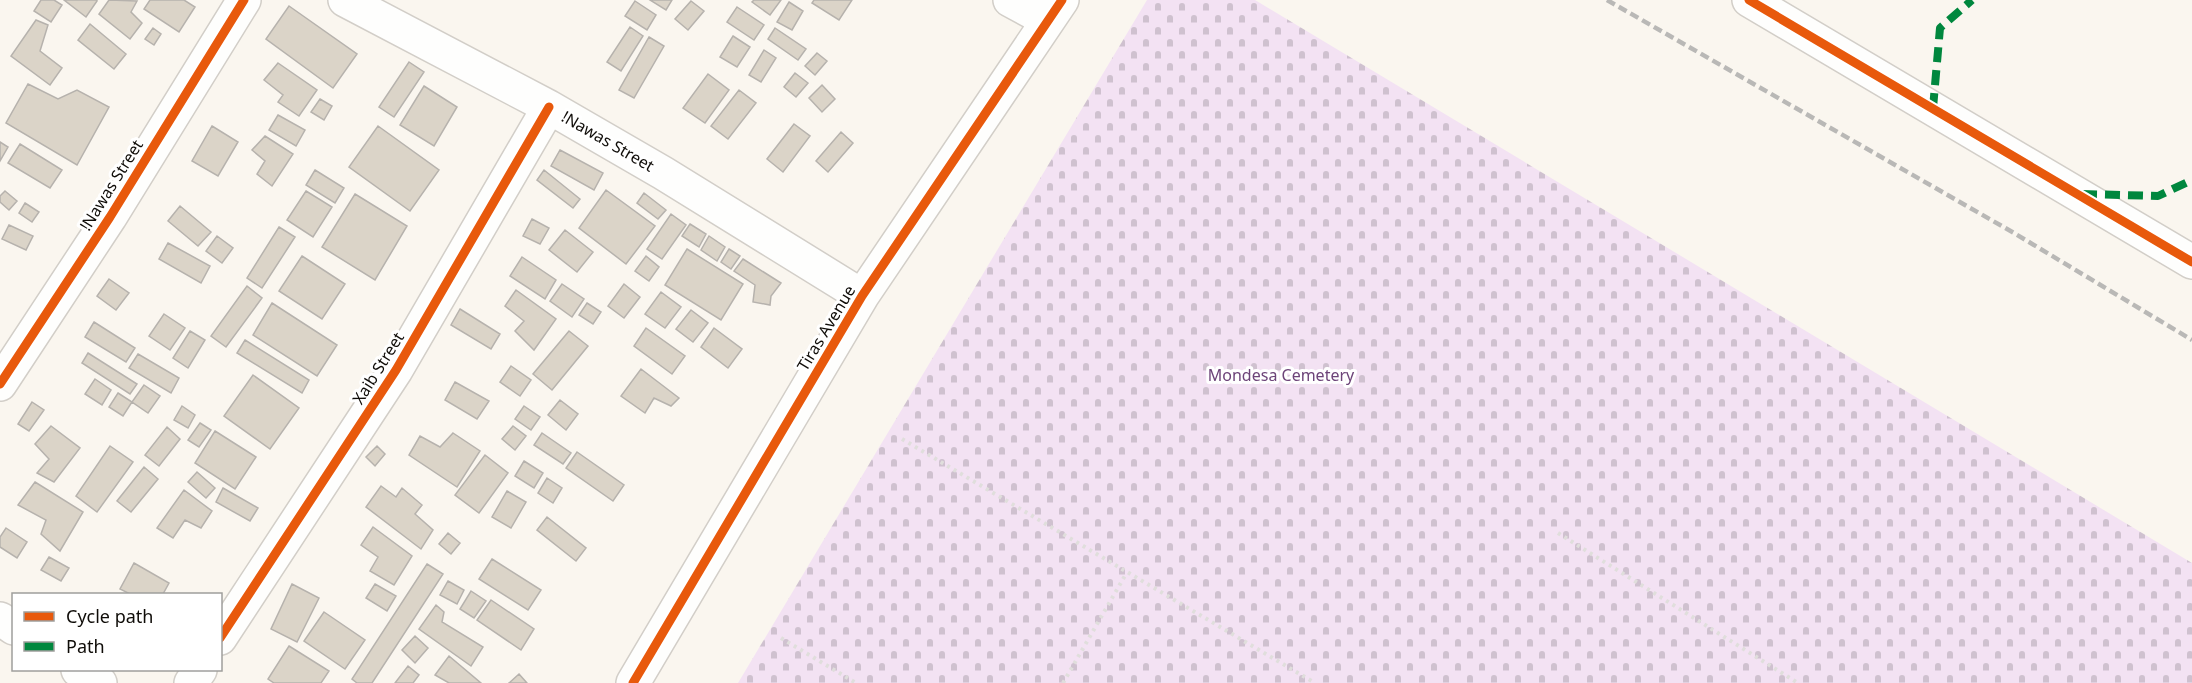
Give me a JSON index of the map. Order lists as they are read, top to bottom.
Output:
{
  "streets": {
    "street": ["!Nawas Street", "Tiras Avenue", "Xaib Street"]
  },
  "crossings": [
    ["!Nawas Street", "Tiras Avenue"],
    ["!Nawas Street", "Xaib Street"]
  ],
  "parks": ["Mondesa Cemetery"],
  "legend": ["Cycle path", "Path"]
}
